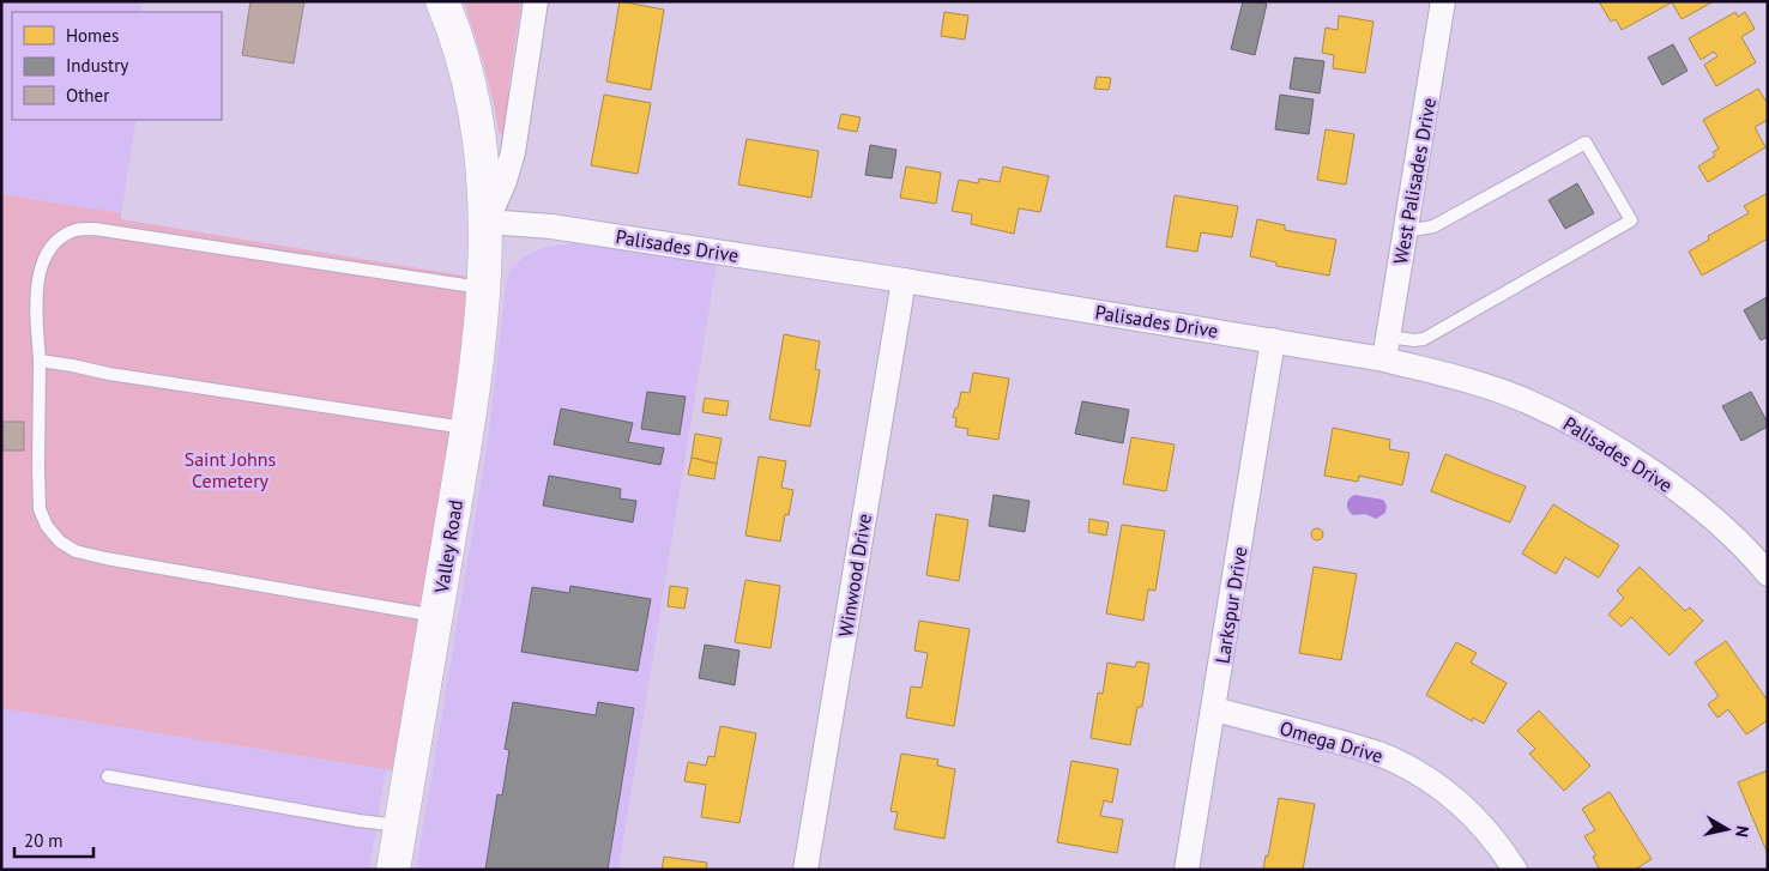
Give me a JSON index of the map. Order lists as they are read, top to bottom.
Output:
{
  "streets": {
    "main road": ["Valley Road"],
    "street": [
      "West Palisades Drive",
      "Palisades Drive",
      "Winwood Drive",
      "Larkspur Drive",
      "Omega Drive"
    ]
  },
  "crossings": [
    ["West Palisades Drive", "Palisades Drive"],
    ["Palisades Drive", "Valley Road"],
    ["Palisades Drive", "Winwood Drive"],
    ["Palisades Drive", "Larkspur Drive"],
    ["Larkspur Drive", "Omega Drive"]
  ],
  "parks": ["Saint Johns Cemetery"],
  "legend": ["Homes", "Industry", "Other"],
  "scale_bar": "20 m",
  "north": "right"
}
